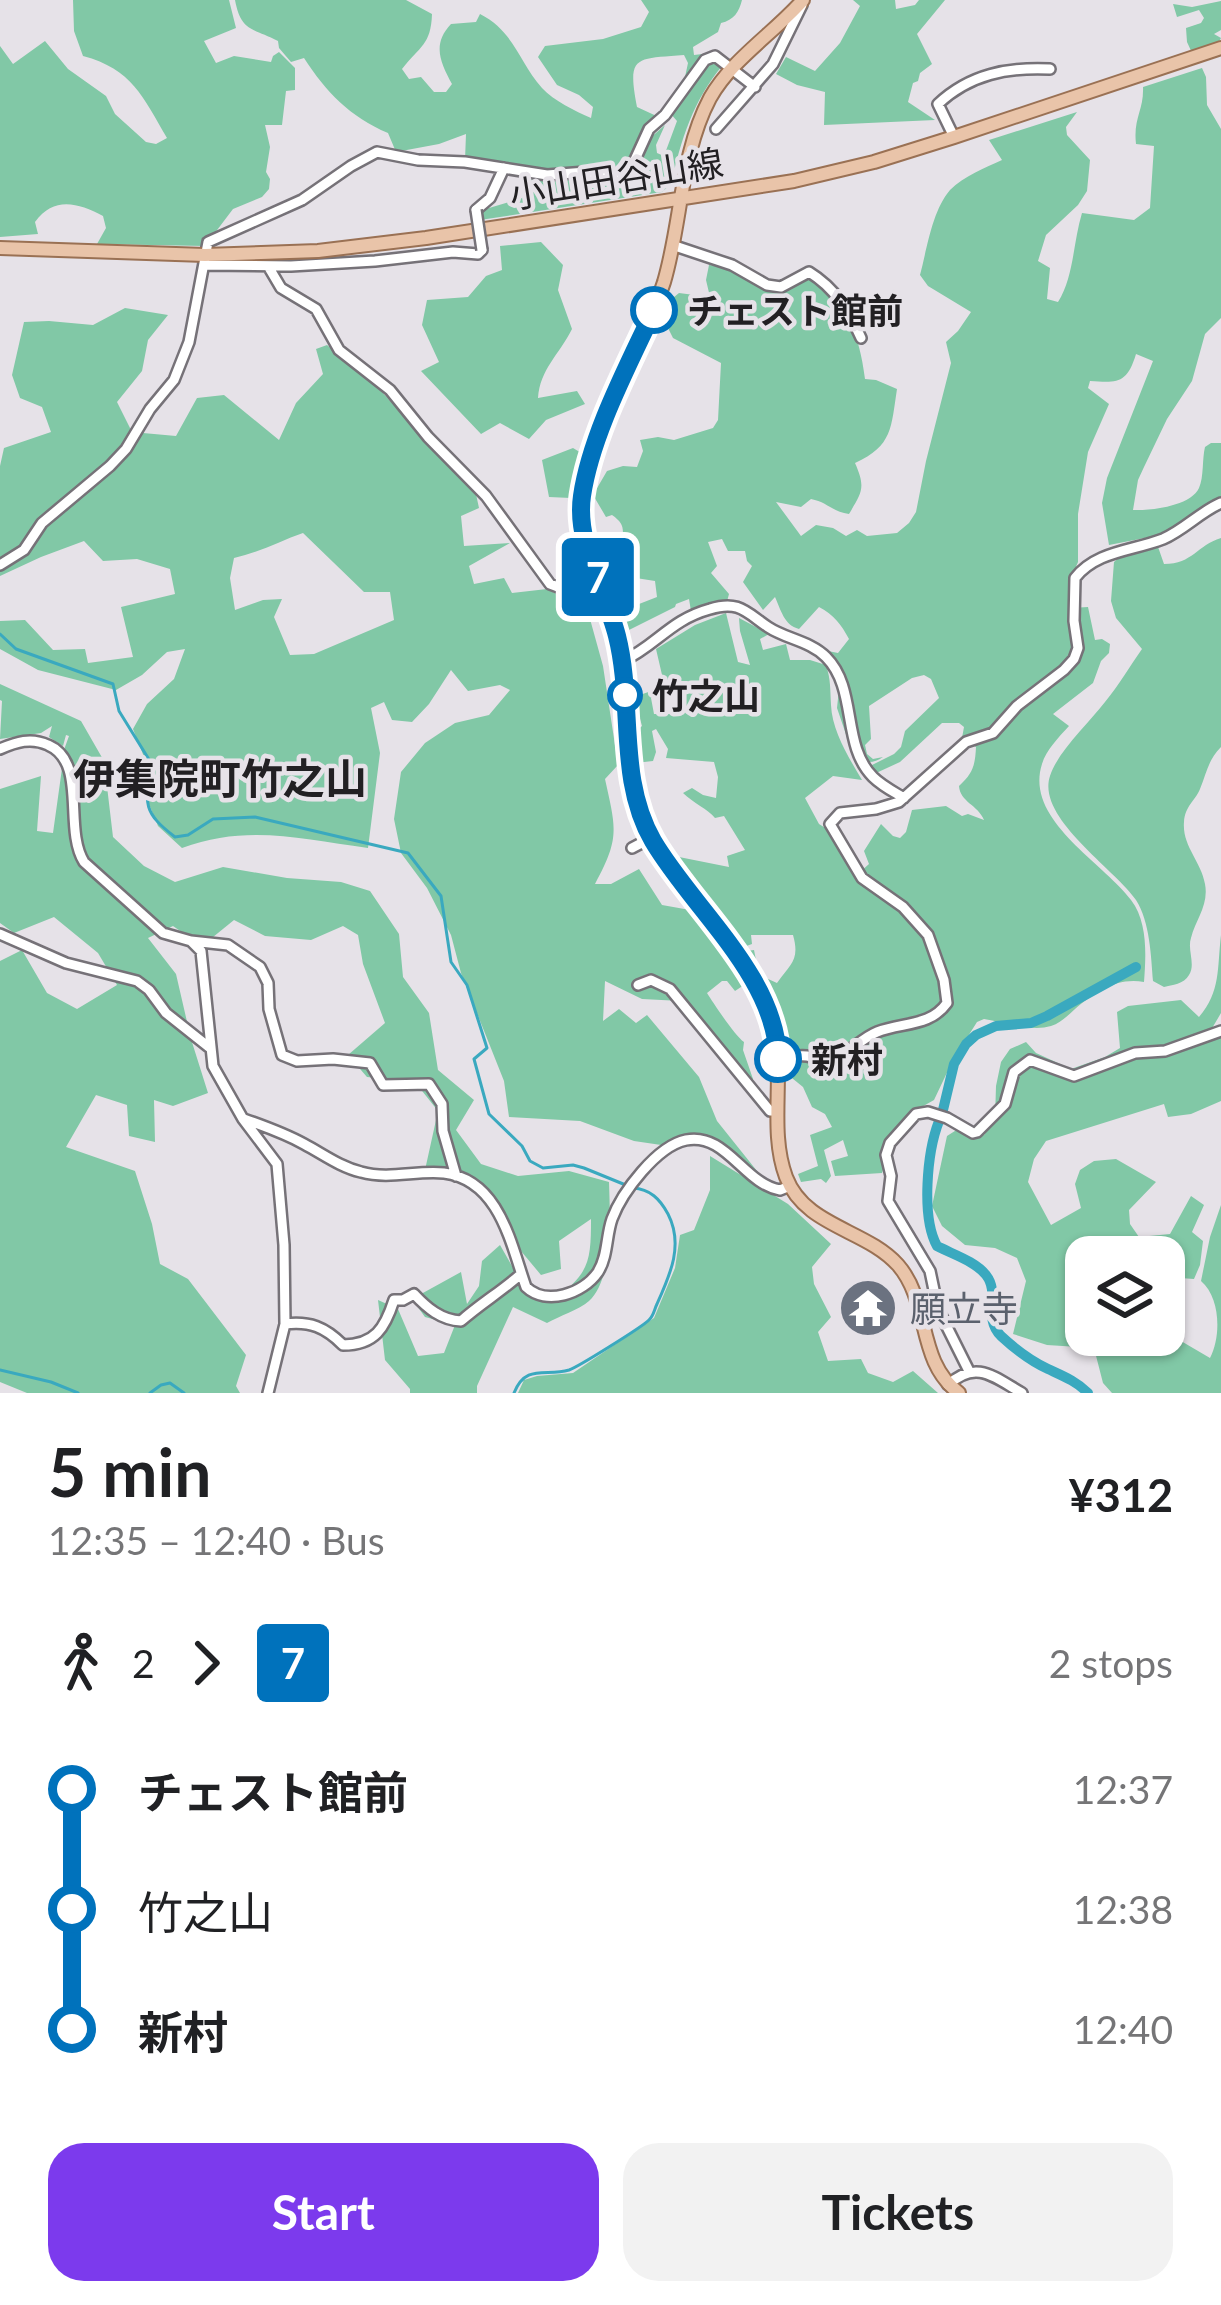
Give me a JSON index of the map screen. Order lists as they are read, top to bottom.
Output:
{
  "streets": {
    "main road": ["小山田谷山線"]
  },
  "districts": ["伊集院町竹之山"],
  "places": {
    "other": ["チェスト館前", "竹之山", "新村"],
    "temple": ["願立寺"]
  },
  "lines": ["bus line 7"],
  "page": {
    "on_map": "7",
    "heading": ["5 min", "12:35 – 12:40 · Bus", "¥312"],
    "legs": ["2", "7", "2 stops"],
    "list": [
      {
        "name": "チェスト館前",
        "value": "12:37"
      },
      {
        "name": "竹之山",
        "value": "12:38"
      },
      {
        "name": "新村",
        "value": "12:40"
      }
    ],
    "buttons": ["Start", "Tickets"]
  }
}
